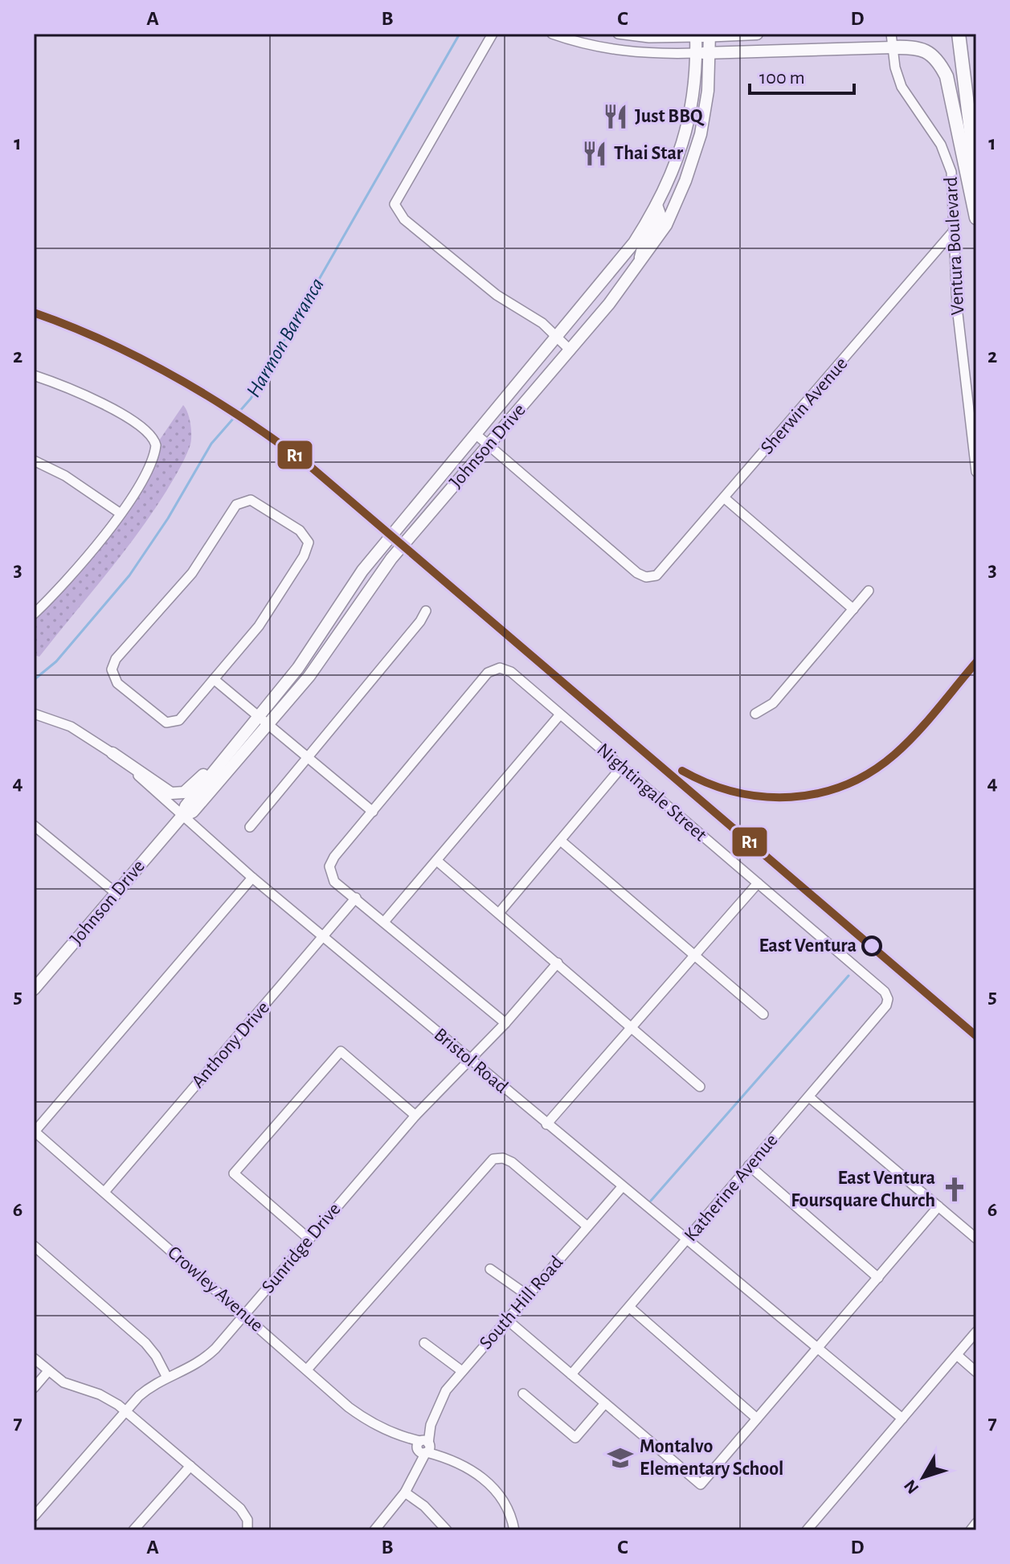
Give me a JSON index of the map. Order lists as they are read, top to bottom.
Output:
{
  "streets": {
    "main road": ["Johnson Drive"],
    "street": [
      "Ventura Boulevard",
      "Sherwin Avenue",
      "Nightingale Street",
      "Anthony Drive",
      "Bristol Road",
      "Katherine Avenue",
      "Sunridge Drive",
      "Crowley Avenue",
      "South Hill Road"
    ]
  },
  "crossings": [
    ["Ventura Boulevard", "Sherwin Avenue"],
    ["Sherwin Avenue", "Johnson Drive"],
    ["Johnson Drive", "Bristol Road"],
    ["Nightingale Street", "Katherine Avenue"],
    ["Anthony Drive", "Bristol Road"],
    ["Anthony Drive", "Crowley Avenue"],
    ["Bristol Road", "Katherine Avenue"],
    ["Bristol Road", "Sunridge Drive"],
    ["Bristol Road", "South Hill Road"],
    ["Sunridge Drive", "Crowley Avenue"],
    ["Crowley Avenue", "South Hill Road"]
  ],
  "water": ["Harmon Barranca"],
  "places": {
    "restaurant": ["Just BBQ", "Thai Star"],
    "other": ["East Ventura"],
    "church": ["East Ventura Foursquare Church"],
    "school or university": ["Montalvo Elementary School"]
  },
  "lines": ["transit line R1"],
  "scale_bar": "100 m",
  "north": "bottom left",
  "grid": {
    "columns": [
      "A",
      "B",
      "C",
      "D"
    ],
    "rows": [
      "1",
      "2",
      "3",
      "4",
      "5",
      "6",
      "7"
    ]
  }
}
